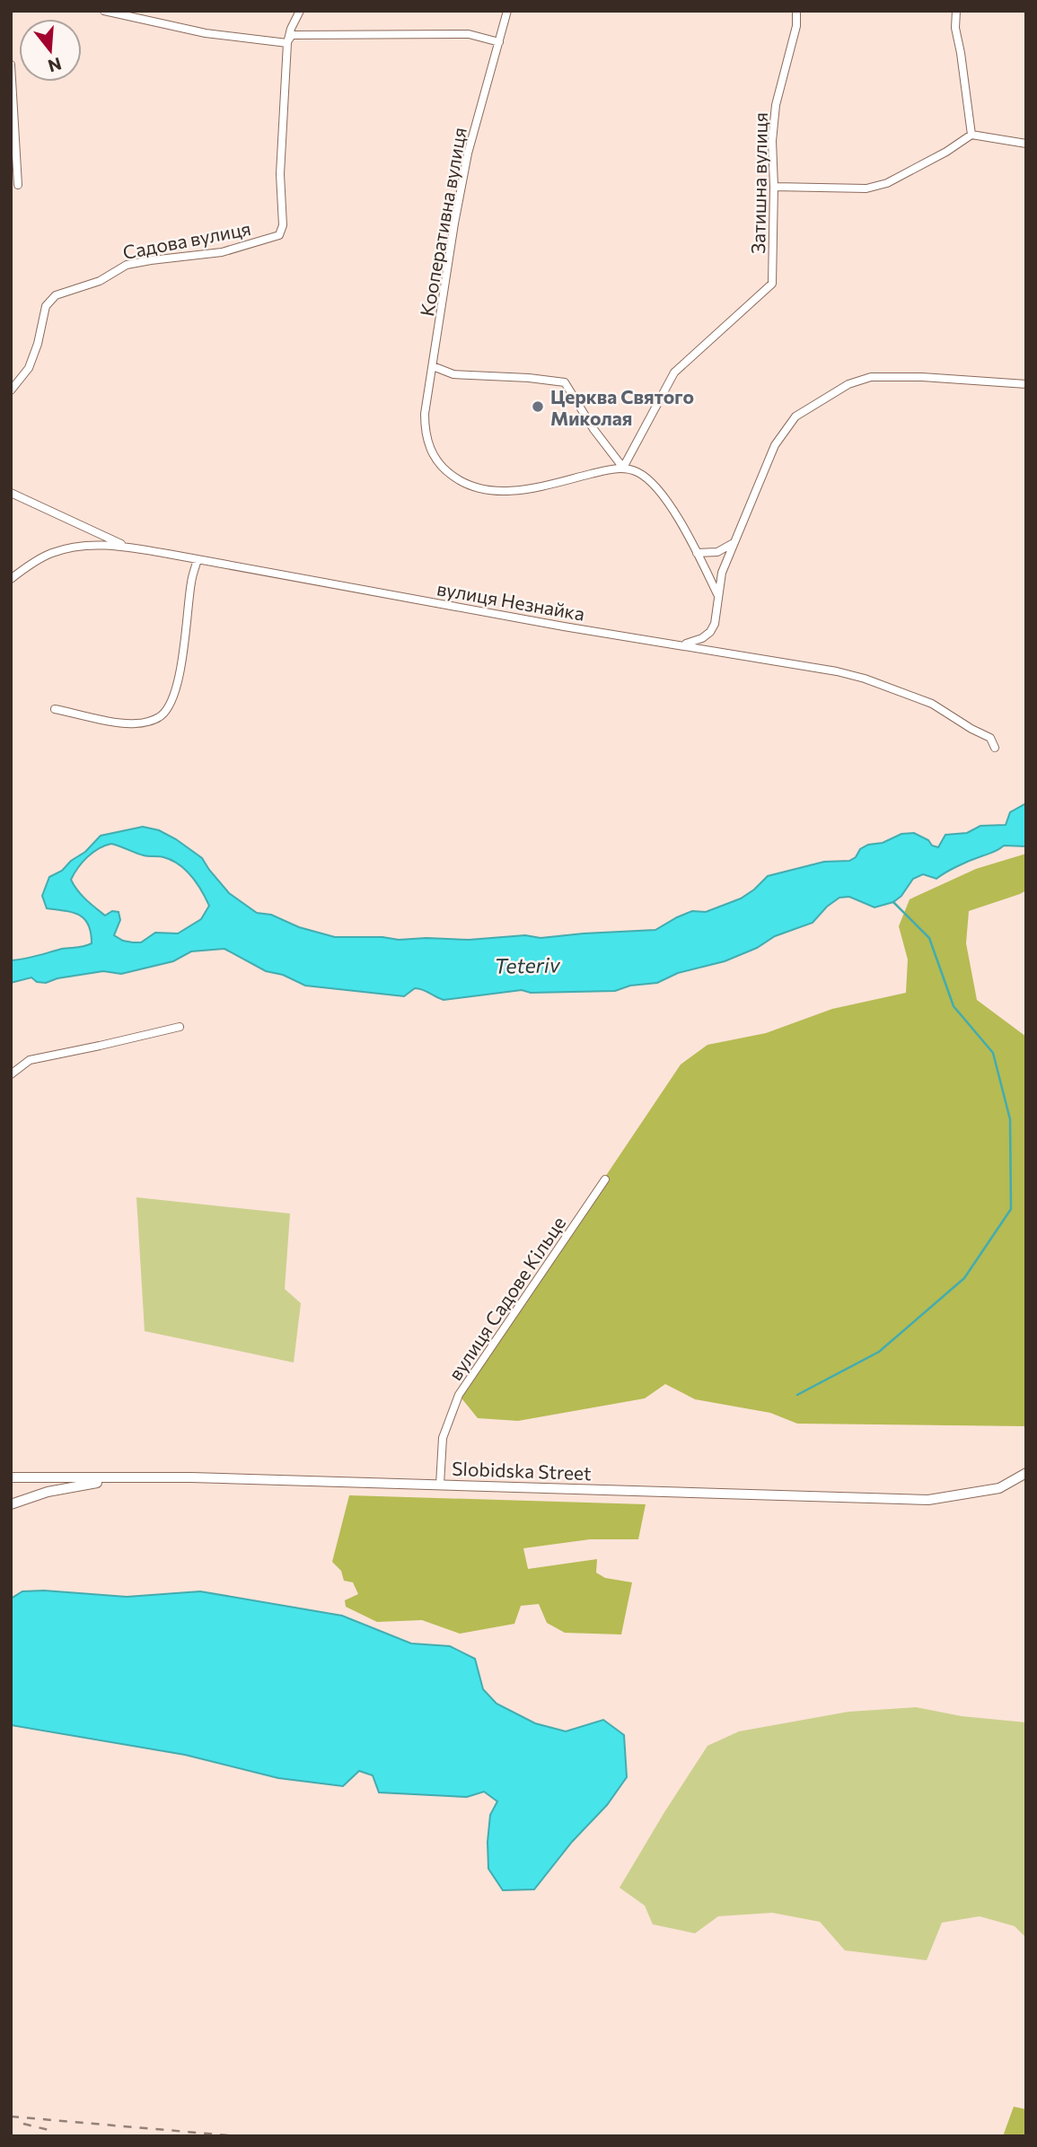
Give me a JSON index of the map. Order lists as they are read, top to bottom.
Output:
{
  "streets": {
    "street": [
      "Затишна вулиця",
      "Кооперативна вулиця",
      "Садова вулиця",
      "вулиця Незнайка",
      "вулиця Садове Кільце",
      "Slobidska Street"
    ]
  },
  "crossings": [
    ["Затишна вулиця", "Кооперативна вулиця"],
    ["вулиця Садове Кільце", "Slobidska Street"]
  ],
  "water": ["Teteriv"],
  "places": ["Церква Святого Миколая"],
  "north": "bottom"
}
